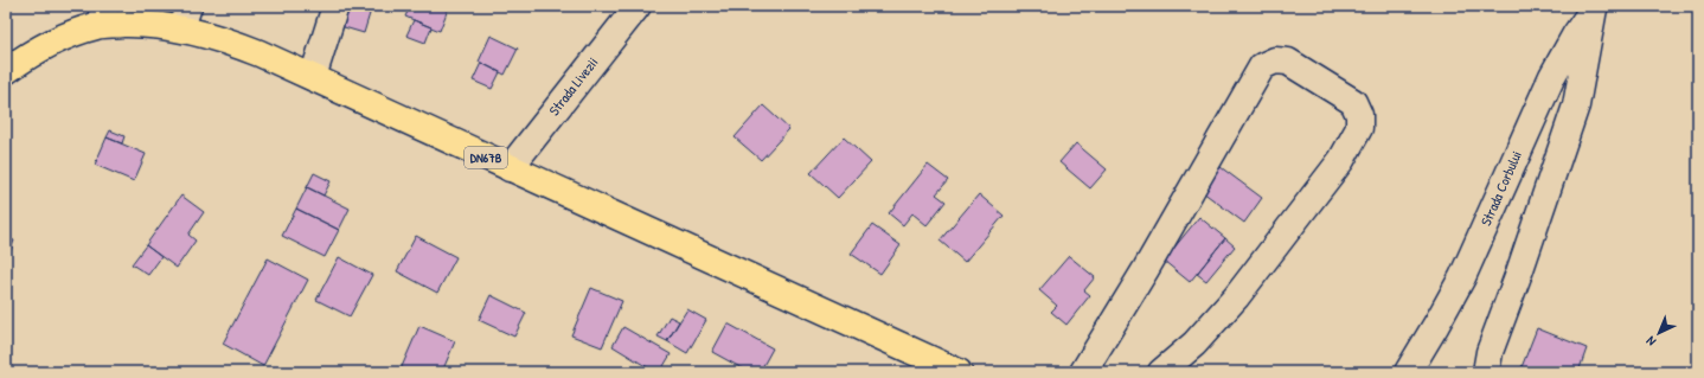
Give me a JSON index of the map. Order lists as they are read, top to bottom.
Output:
{
  "streets": {
    "main road": ["DN67B"],
    "street": ["Strada Livezii", "Strada Corbului"]
  },
  "crossings": [
    ["Strada Livezii", "DN67B"]
  ],
  "north": "bottom left"
}
